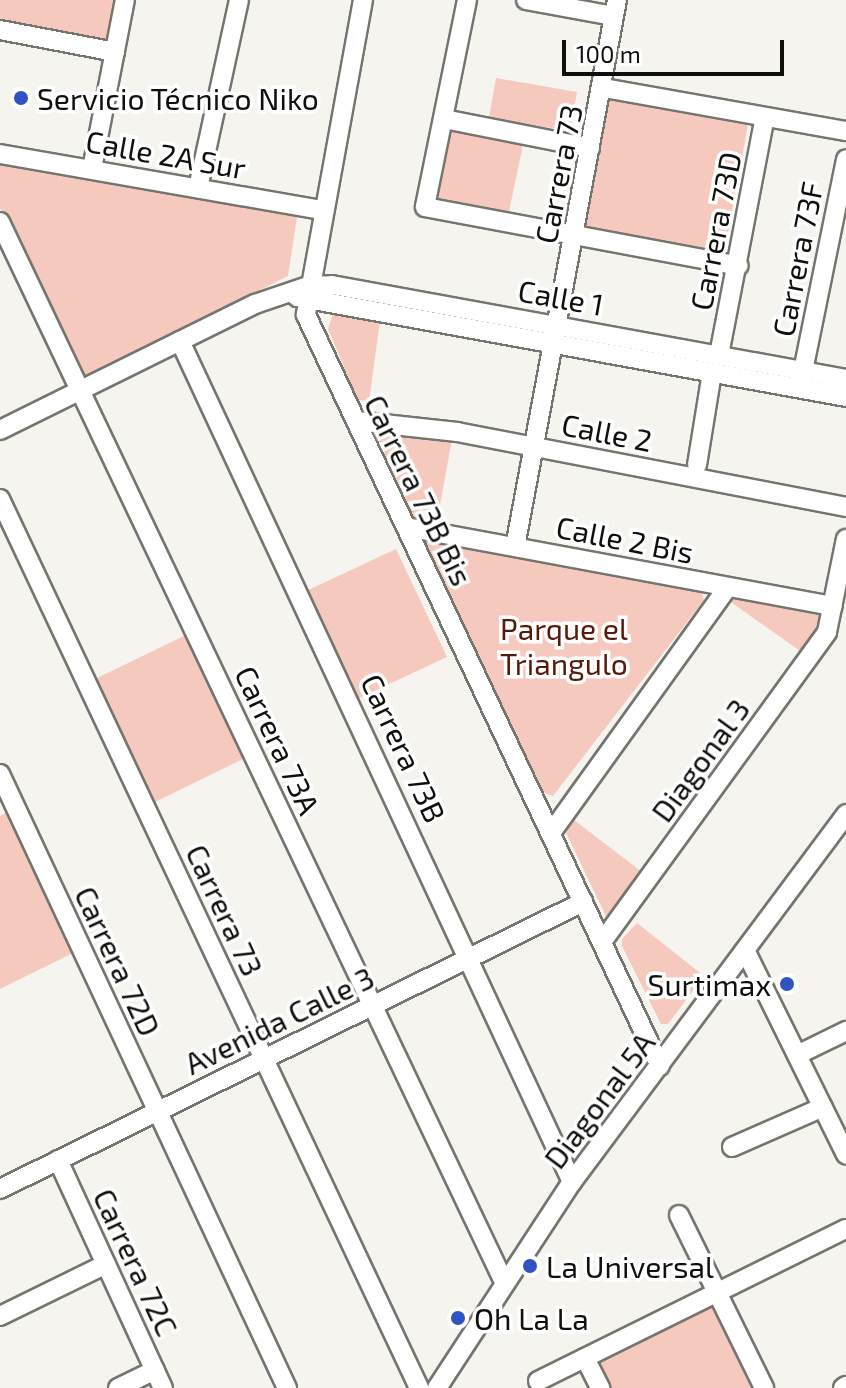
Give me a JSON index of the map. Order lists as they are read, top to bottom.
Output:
{
  "streets": {
    "street": [
      "Calle 2A Sur",
      "Carrera 73",
      "Carrera 73D",
      "Carrera 73F",
      "Calle 1",
      "Calle 2",
      "Carrera 73B Bis",
      "Calle 2 Bis",
      "Carrera 73A",
      "Carrera 73B",
      "Diagonal 3",
      "Carrera 72D",
      "Avenida Calle 3",
      "Diagonal 5A",
      "Carrera 72C"
    ]
  },
  "crossings": [
    ["Calle 2A Sur", "Carrera 73B Bis"],
    ["Carrera 73", "Calle 1"],
    ["Carrera 73", "Calle 2"],
    ["Carrera 73", "Calle 2 Bis"],
    ["Carrera 73", "Avenida Calle 3"],
    ["Carrera 73D", "Calle 1"],
    ["Carrera 73F", "Calle 1"],
    ["Calle 1", "Carrera 73B Bis"],
    ["Calle 1", "Carrera 73A"],
    ["Calle 1", "Carrera 73B"],
    ["Calle 2", "Carrera 73B Bis"],
    ["Carrera 73B Bis", "Calle 2 Bis"],
    ["Carrera 73B Bis", "Diagonal 3"],
    ["Carrera 73B Bis", "Avenida Calle 3"],
    ["Carrera 73B Bis", "Diagonal 5A"],
    ["Calle 2 Bis", "Diagonal 3"],
    ["Carrera 73A", "Avenida Calle 3"],
    ["Carrera 73A", "Diagonal 5A"],
    ["Carrera 73B", "Avenida Calle 3"],
    ["Carrera 73B", "Diagonal 5A"],
    ["Carrera 72D", "Avenida Calle 3"],
    ["Avenida Calle 3", "Carrera 72C"]
  ],
  "parks": ["Parque el Triangulo"],
  "places": [
    "Servicio Técnico Niko",
    "Surtimax",
    "La Universal",
    "Oh La La"
  ],
  "scale_bar": "100 m"
}
